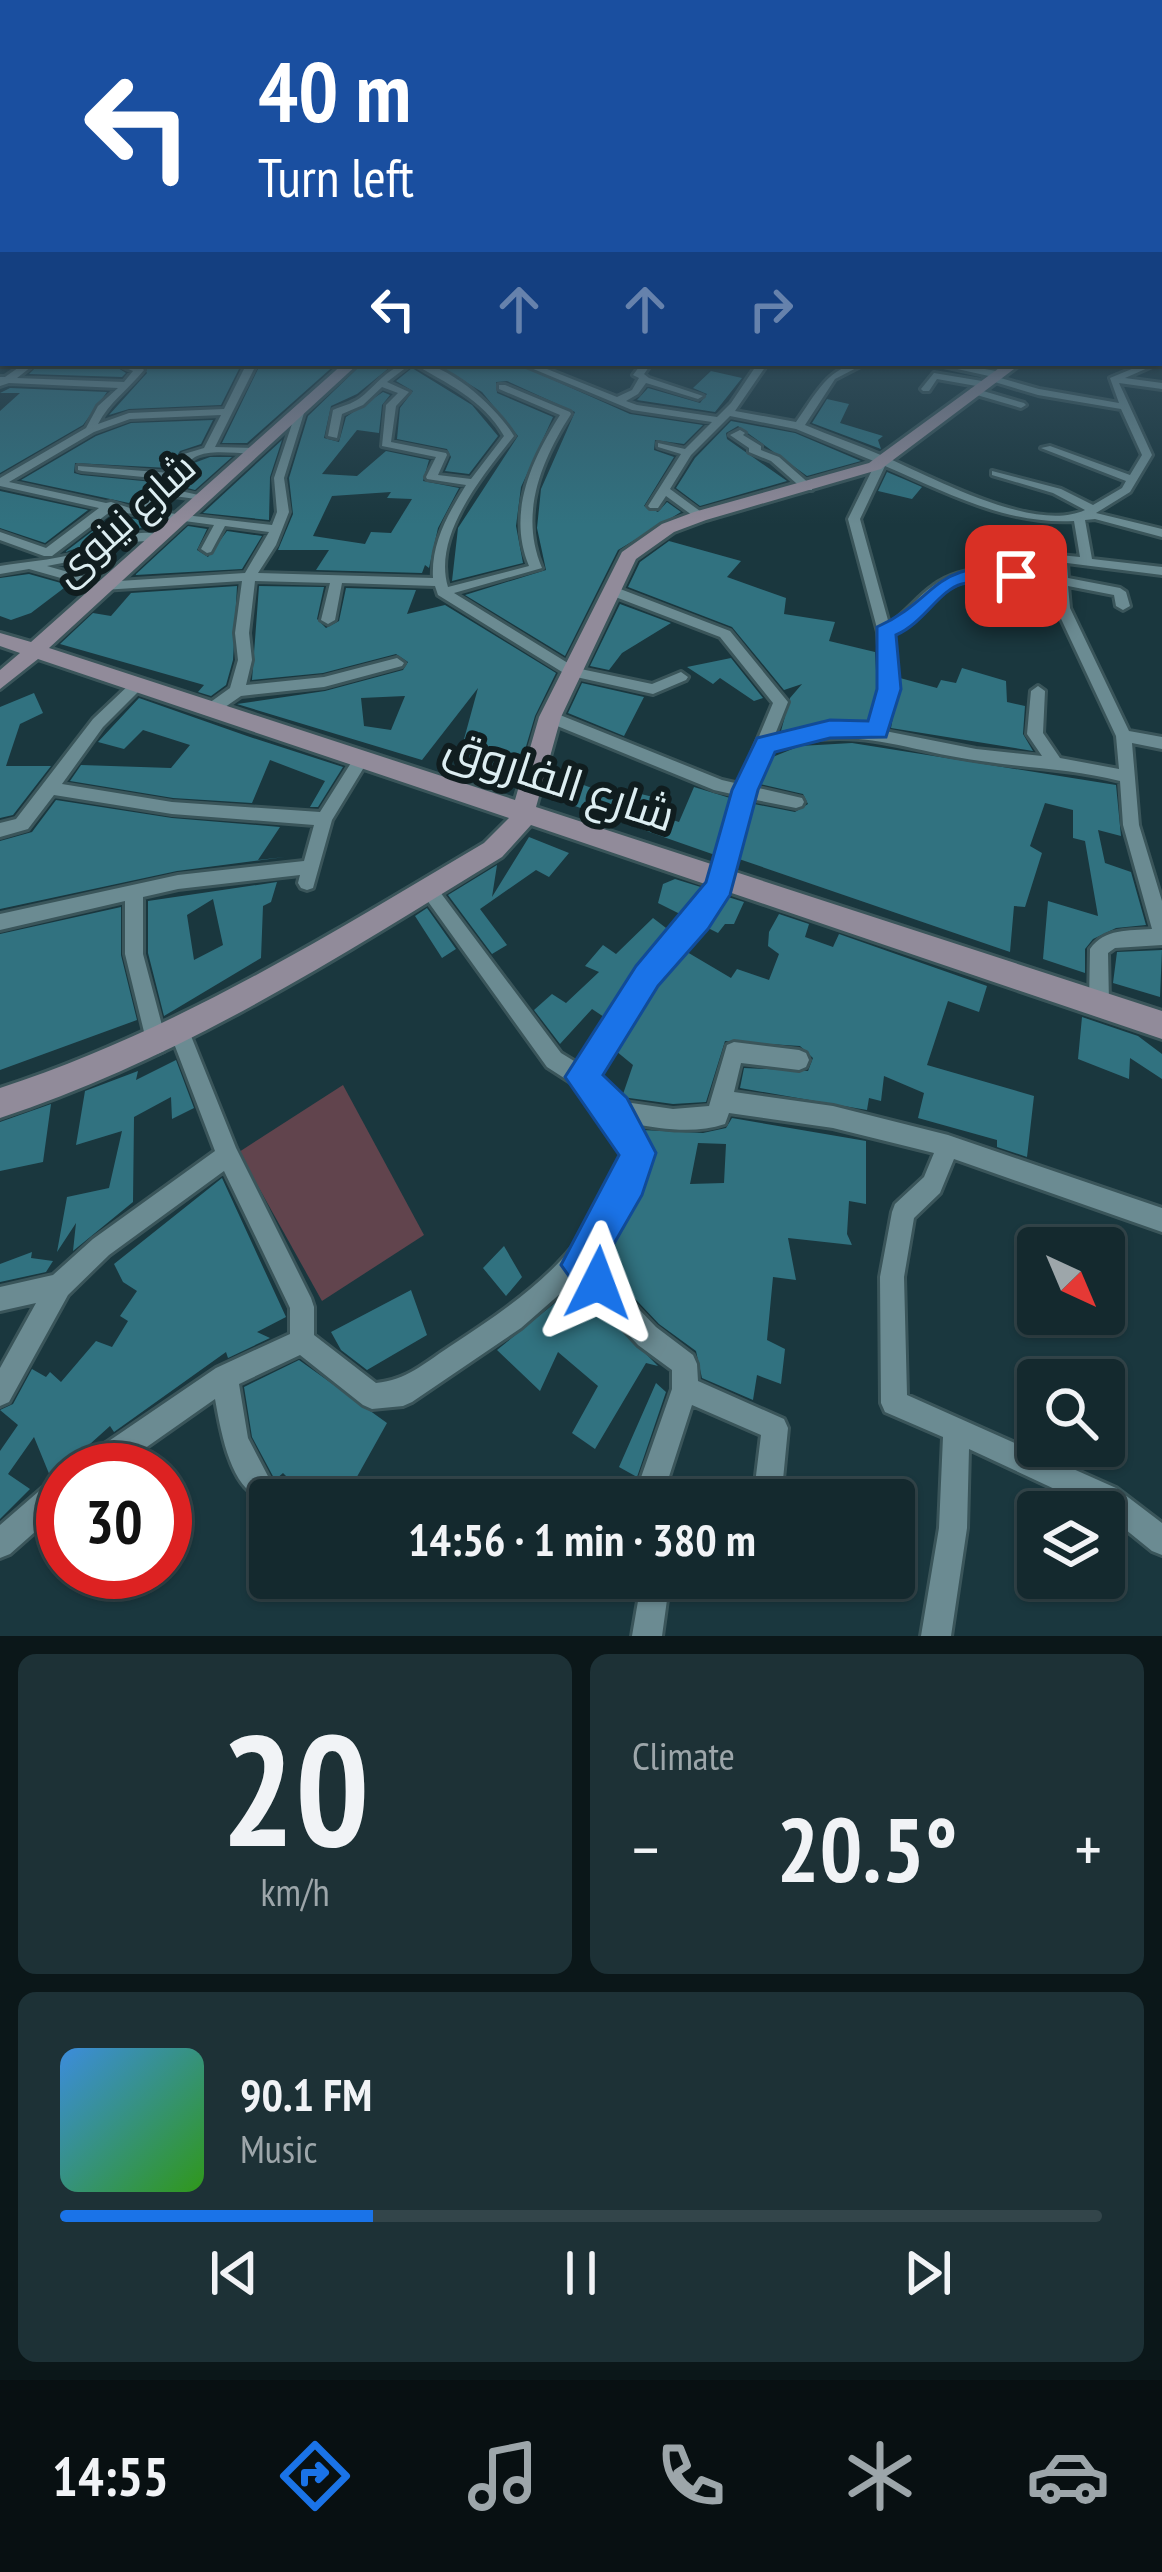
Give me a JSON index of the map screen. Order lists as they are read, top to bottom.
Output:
{
  "streets": {
    "main road": ["شارع نينوى", "شارع الفاروق"]
  },
  "crossings": [
    ["شارع نينوى", "شارع الفاروق"]
  ],
  "north": "bottom right",
  "page": {
    "turn": ["40 m", "Turn left"],
    "limit": "30",
    "trip": "14:56 · 1 min · 380 m",
    "tile": [
      ["20", "km/h"],
      "Climate"
    ],
    "heat": ["−", "20.5°", "+"],
    "song": ["90.1 FM", "Music"],
    "tabs": "14:55"
  }
}
